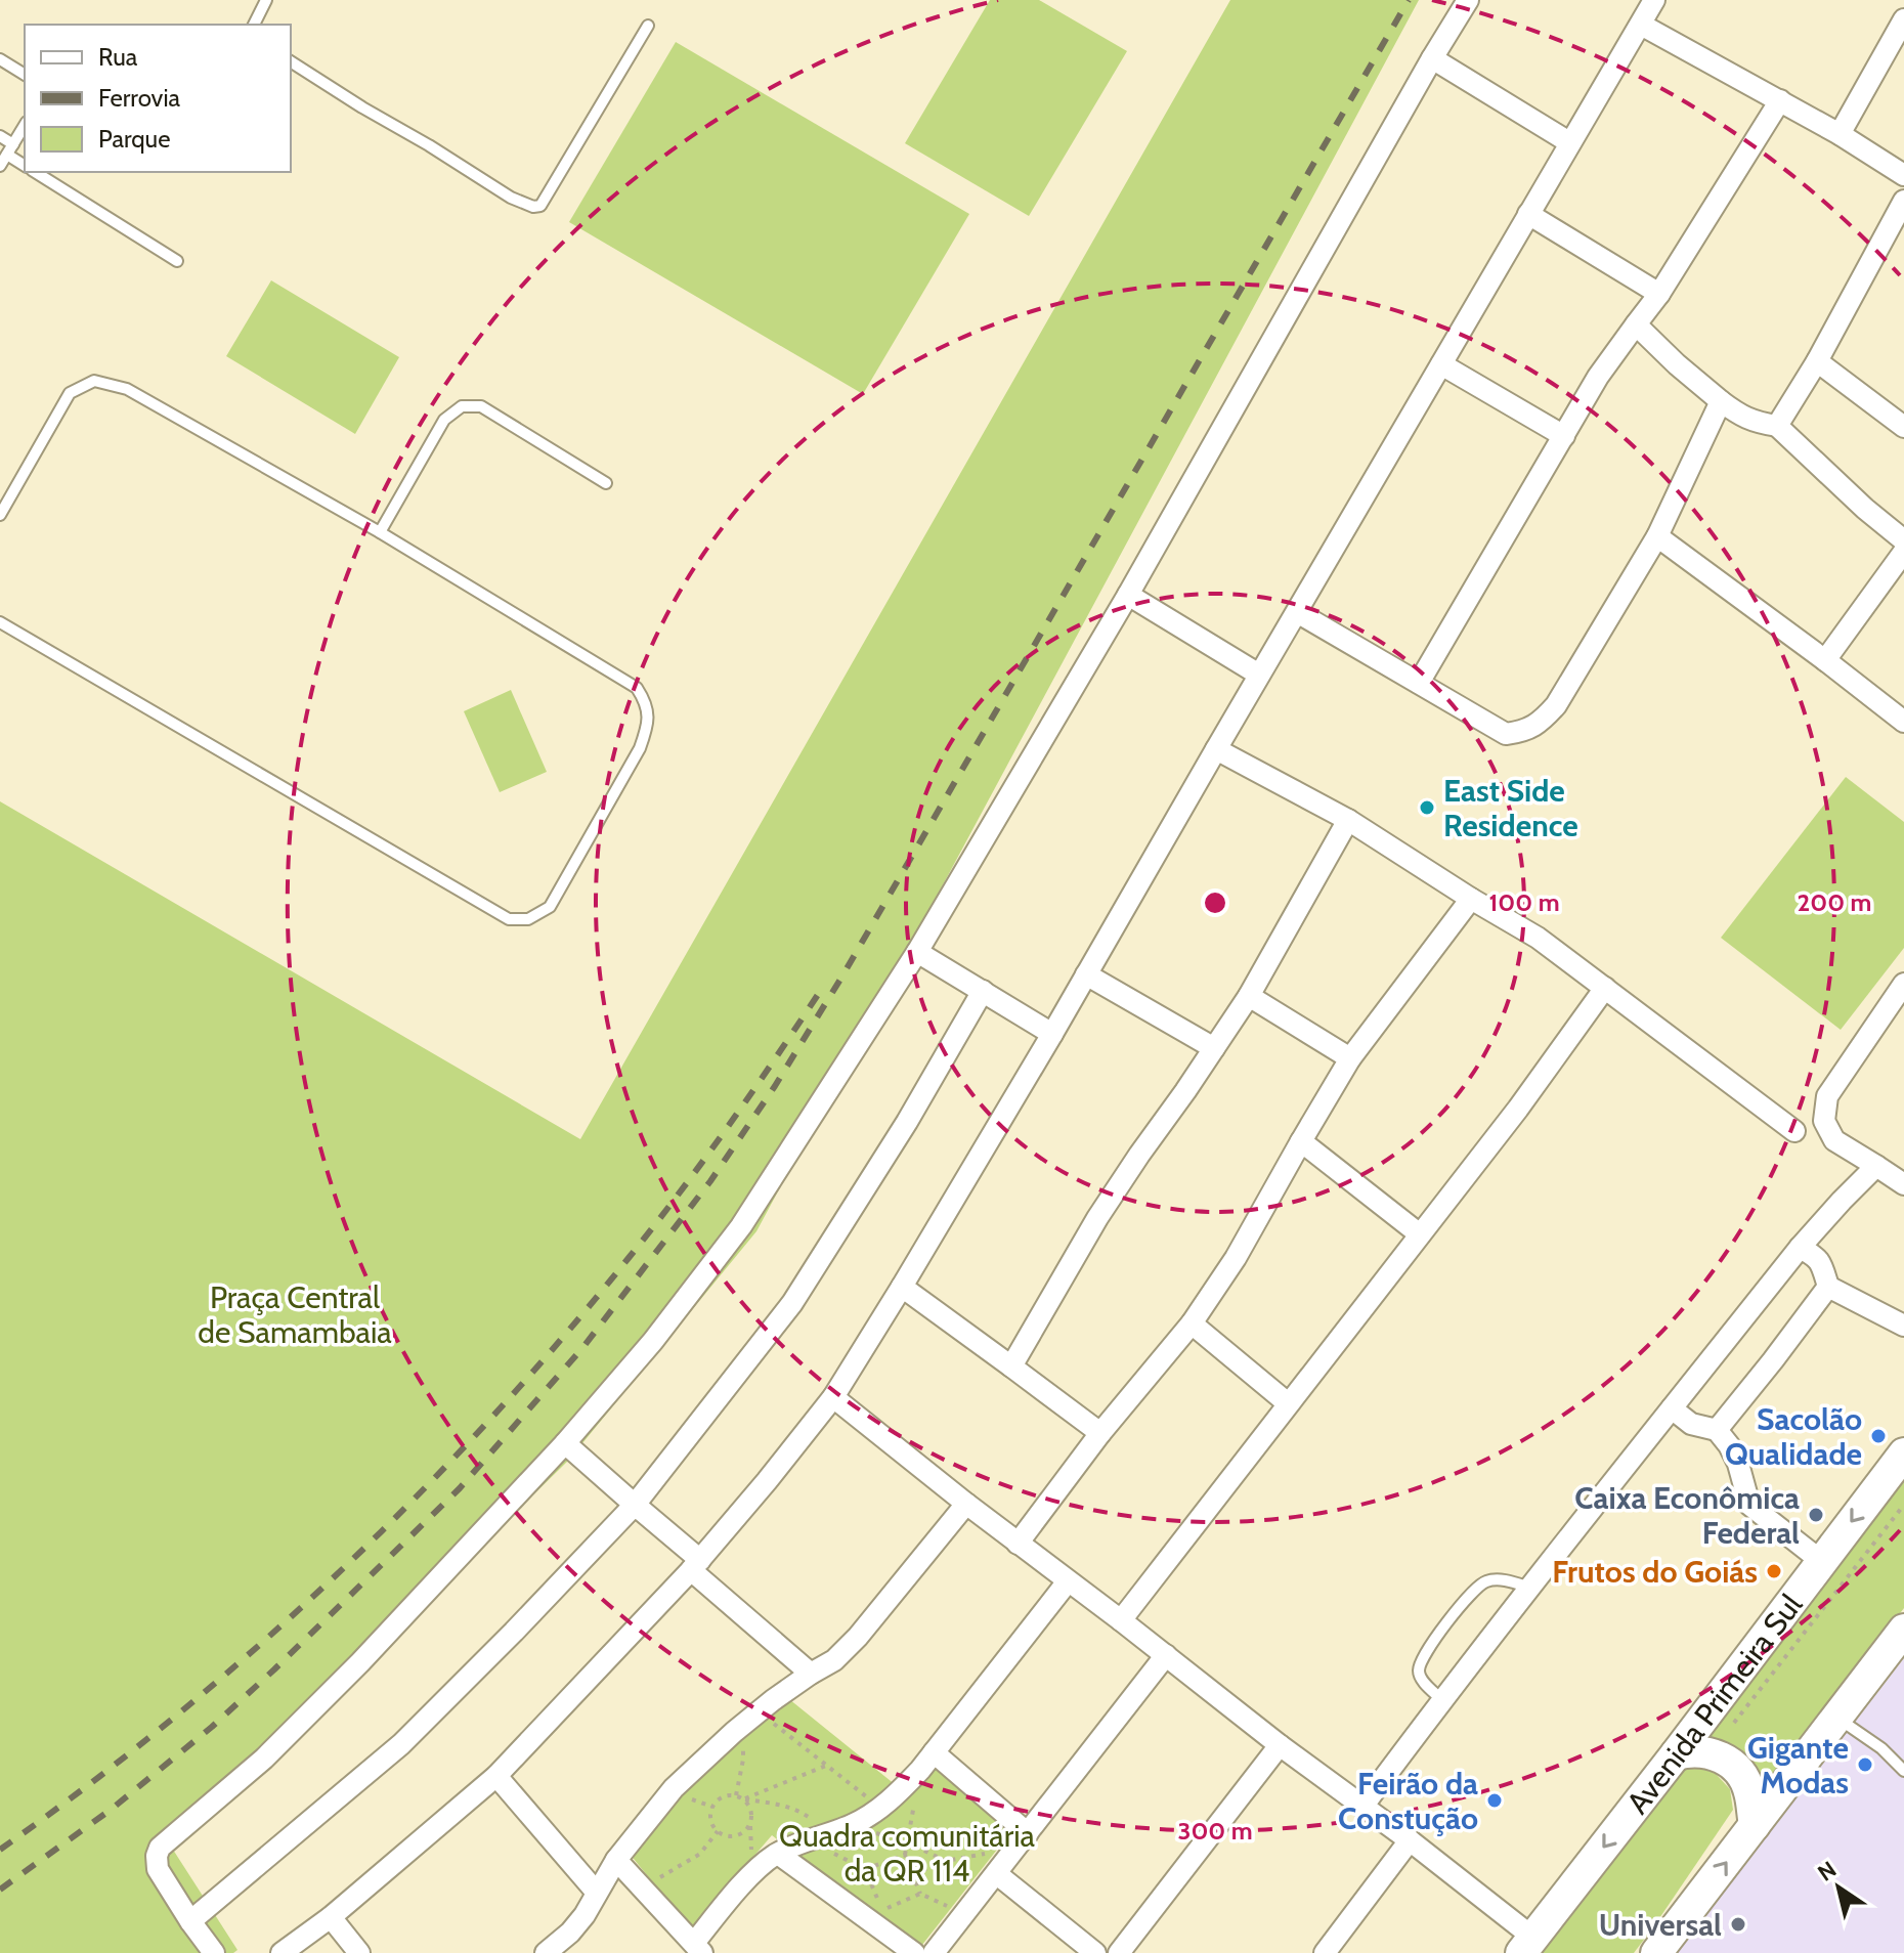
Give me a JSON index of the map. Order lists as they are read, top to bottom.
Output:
{
  "streets": {
    "main road": ["Avenida Primeira Sul"]
  },
  "parks": ["Praça Central de Samambaia", "Quadra comunitária da QR 114"],
  "places": [
    "East Side Residence",
    "Sacolão Qualidade",
    "Caixa Econômica Federal",
    "Frutos do Goiás",
    "Gigante Modas",
    "Feirão da Constução",
    "Universal"
  ],
  "legend": ["Rua", "Ferrovia", "Parque"],
  "north": "top left",
  "rings": ["100 m", "200 m", "300 m"]
}
